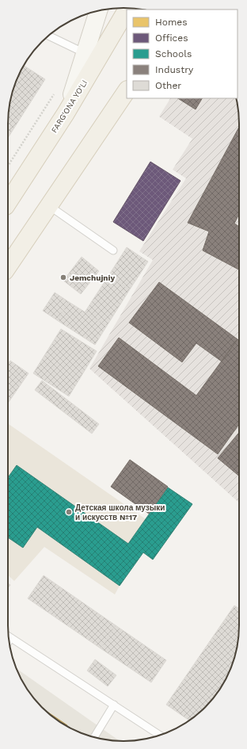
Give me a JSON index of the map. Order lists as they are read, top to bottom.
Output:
{
  "streets": {
    "main road": ["FARG'ONA YO'LI"]
  },
  "places": ["Jemchujniy", "Детская школа музыки и искусств №17"],
  "legend": [
    "Homes",
    "Offices",
    "Schools",
    "Industry",
    "Other"
  ]
}
